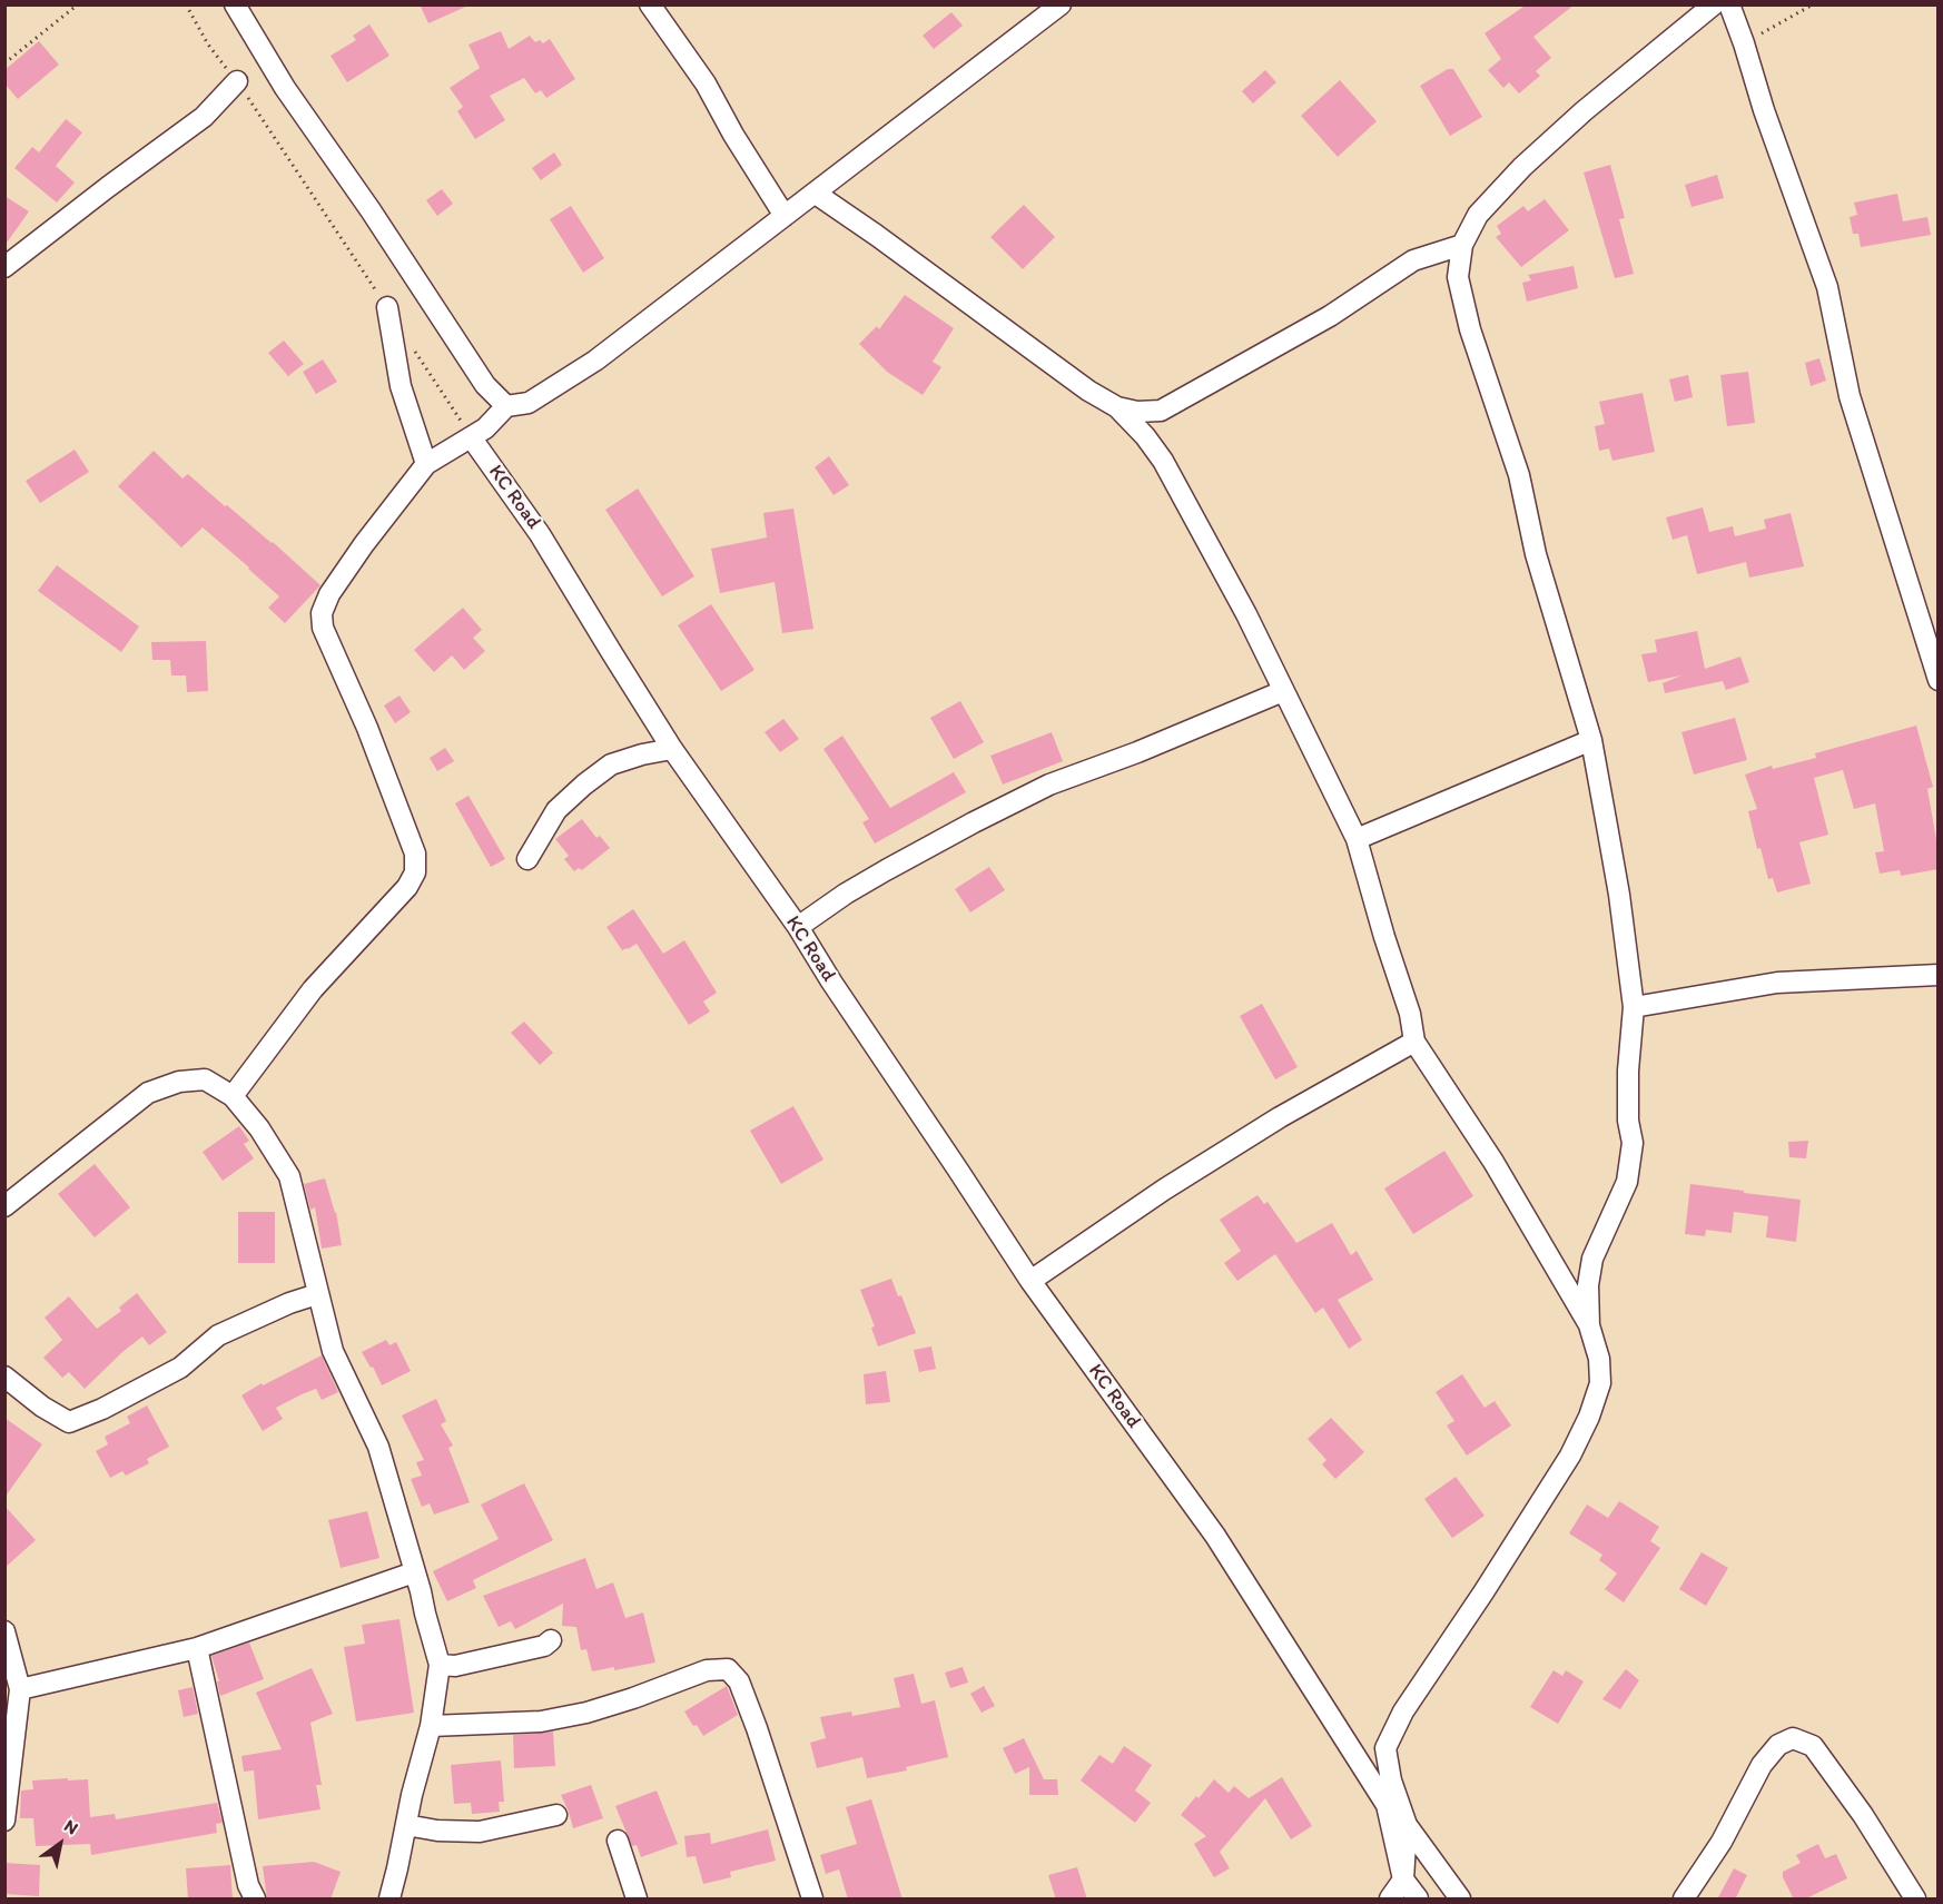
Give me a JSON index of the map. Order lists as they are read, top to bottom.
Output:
{
  "streets": {
    "street": ["KC Road"]
  },
  "north": "top right"
}
